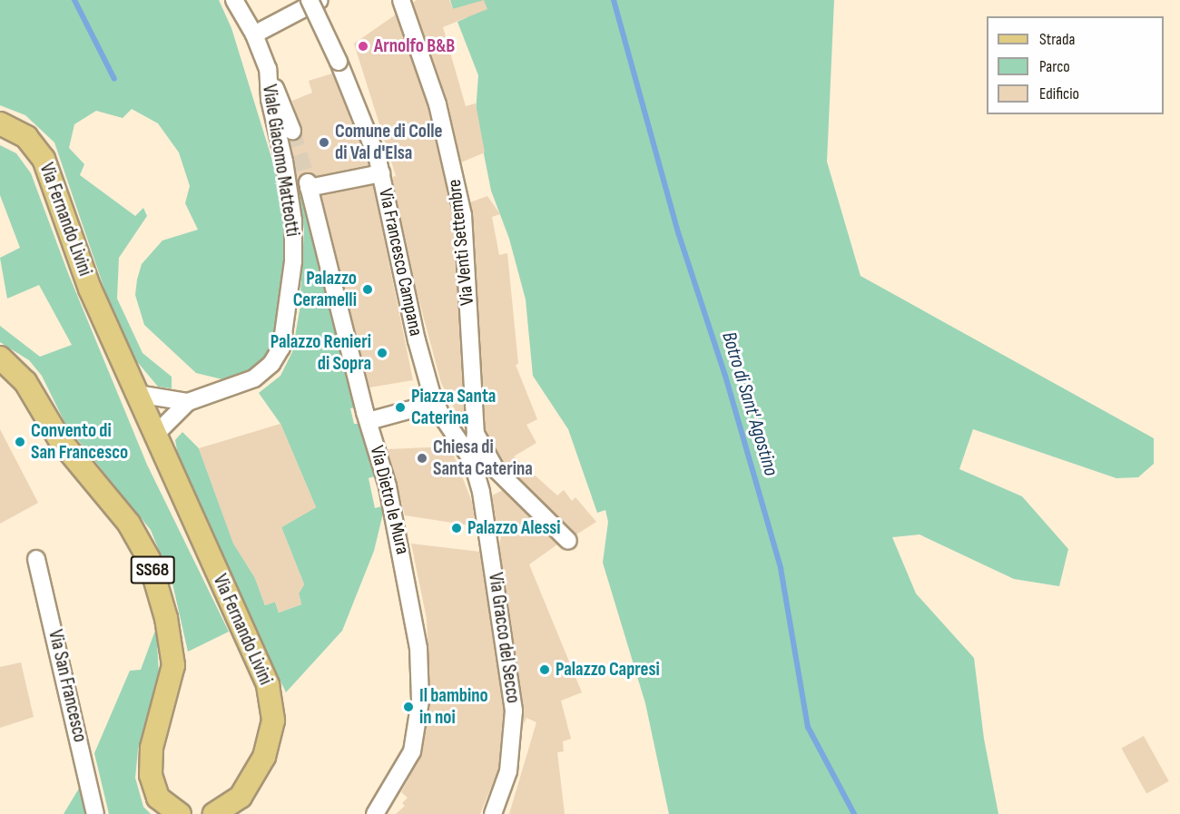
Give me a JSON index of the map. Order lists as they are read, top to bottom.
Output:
{
  "streets": {
    "main road": ["Via Fernando Livini", "SS68"],
    "street": [
      "Viale Giacomo Matteotti",
      "Via Venti Settembre",
      "Via Francesco Campana",
      "Via Dietro le Mura",
      "Via Gracco del Secco",
      "Via San Francesco"
    ]
  },
  "crossings": [
    ["Viale Giacomo Matteotti", "Via Fernando Livini"],
    ["Via Venti Settembre", "Via Francesco Campana"],
    ["Via Venti Settembre", "Via Gracco del Secco"],
    ["Via Francesco Campana", "Via Dietro le Mura"],
    ["Via Francesco Campana", "Via Gracco del Secco"]
  ],
  "water": ["Botro di Sant' Agostino"],
  "places": [
    "Arnolfo B&B",
    "Comune di Colle di Val d'Elsa",
    "Palazzo Ceramelli",
    "Palazzo Renieri di Sopra",
    "Piazza Santa Caterina",
    "Convento di San Francesco",
    "Chiesa di Santa Caterina",
    "Palazzo Alessi",
    "Palazzo Capresi",
    "Il bambino in noi"
  ],
  "legend": ["Strada", "Parco", "Edificio"]
}
